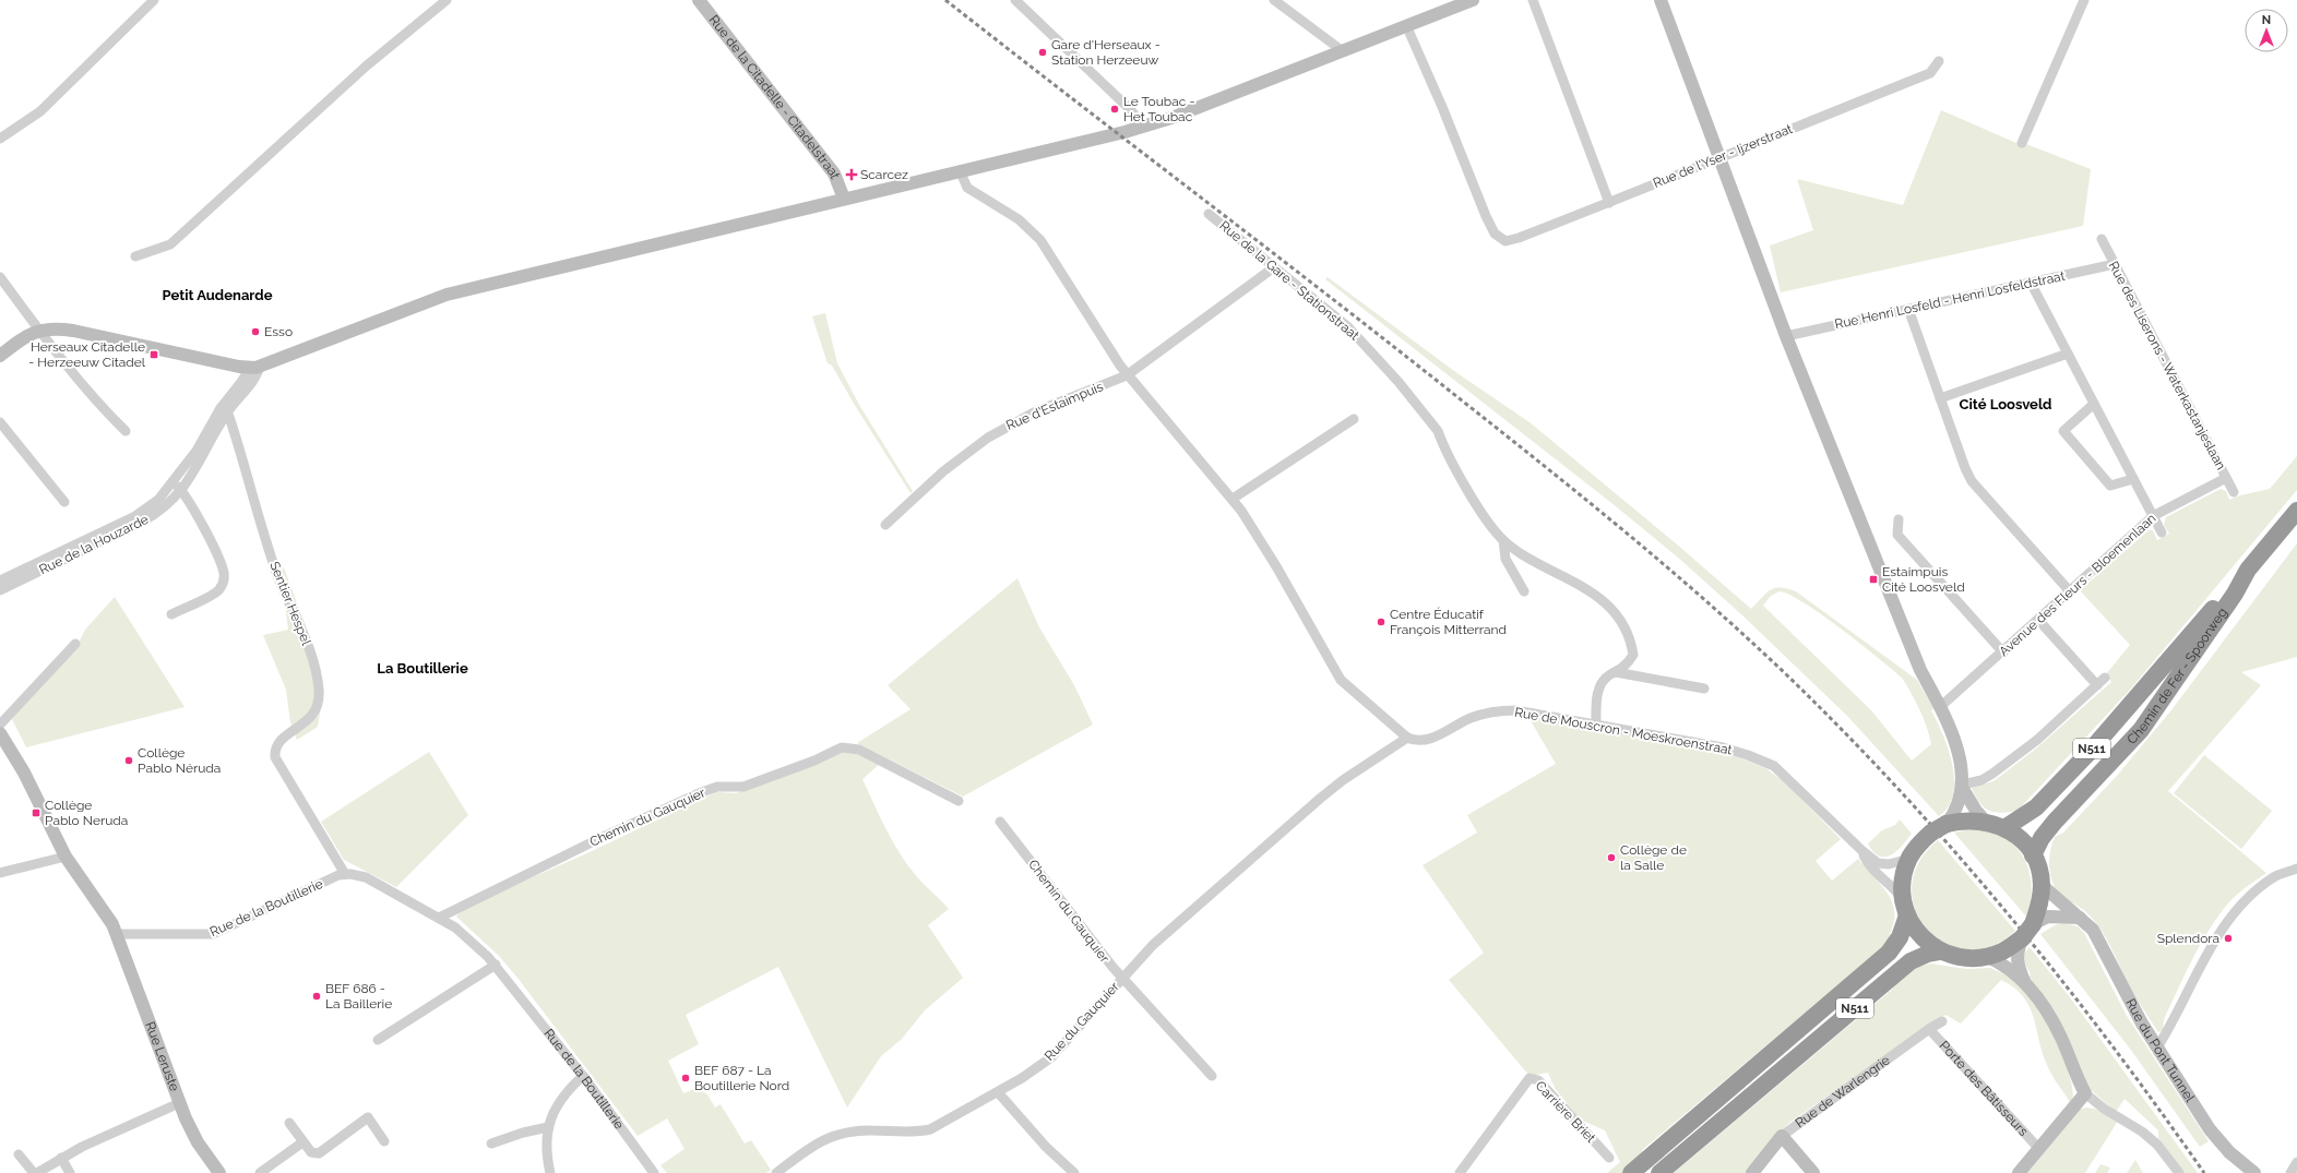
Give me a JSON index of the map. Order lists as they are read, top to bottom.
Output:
{
  "streets": {
    "highway": ["Chemin de Fer - Spoorweg", "N511"],
    "main road": [
      "Rue de la Citadelle - Citadelstraat",
      "Rue du Pont Tunnel",
      "Rue Leruste",
      "Porte des Bâtisseurs",
      "Rue de Warlengrie"
    ],
    "street": [
      "Rue de l'Yser - Ijzerstraat",
      "Rue de la Gare - Stationstraat",
      "Rue Henri Losfeld - Henri Losfeldstraat",
      "Rue des Liserons - Waterkastanjeslaan",
      "Rue d'Estaimpuis",
      "Rue de la Houzarde",
      "Avenue des Fleurs - Bloemenlaan",
      "Sentier Hespel",
      "Rue de Mouscron - Moeskroenstraat",
      "Chemin du Gauquier",
      "Rue de la Boutillerie",
      "Rue du Gauquier",
      "Carrière Briet"
    ]
  },
  "crossings": [
    ["Rue de la Gare - Stationstraat", "Rue d'Estaimpuis"],
    ["Rue de la Gare - Stationstraat", "Rue de Mouscron - Moeskroenstraat"],
    ["Rue Henri Losfeld - Henri Losfeldstraat", "Rue des Liserons - Waterkastanjeslaan"],
    ["Rue des Liserons - Waterkastanjeslaan", "Avenue des Fleurs - Bloemenlaan"],
    ["Rue de la Houzarde", "Sentier Hespel"],
    ["Sentier Hespel", "Rue de la Boutillerie"],
    ["Chemin de Fer - Spoorweg", "Rue de Mouscron - Moeskroenstraat"],
    ["Chemin de Fer - Spoorweg", "N511"],
    ["Chemin de Fer - Spoorweg", "Rue du Pont Tunnel"],
    ["Rue de Mouscron - Moeskroenstraat", "N511"],
    ["Rue de Mouscron - Moeskroenstraat", "Rue du Gauquier"],
    ["Rue de Mouscron - Moeskroenstraat", "Rue du Pont Tunnel"],
    ["N511", "Rue du Pont Tunnel"],
    ["Chemin du Gauquier", "Rue de la Boutillerie"],
    ["Chemin du Gauquier", "Rue du Gauquier"],
    ["Rue de la Boutillerie", "Rue Leruste"],
    ["Porte des Bâtisseurs", "Rue de Warlengrie"]
  ],
  "districts": ["Petit Audenarde", "Cité Loosveld", "La Boutillerie"],
  "places": {
    "other": [
      "Gare d'Herseaux - Station Herzeeuw",
      "Le Toubac - Het Toubac",
      "Esso",
      "Centre Éducatif François Mitterrand",
      "Collège Pablo Néruda",
      "Collège de la Salle",
      "Splendora",
      "BEF 686 - La Baillerie",
      "BEF 687 - La Boutillerie Nord"
    ],
    "health": ["Scarcez"],
    "transit": ["Herseaux Citadelle - Herzeeuw Citadel", "Estaimpuis Cité Loosveld", "Collège Pablo Neruda"]
  },
  "north": "top"
}
